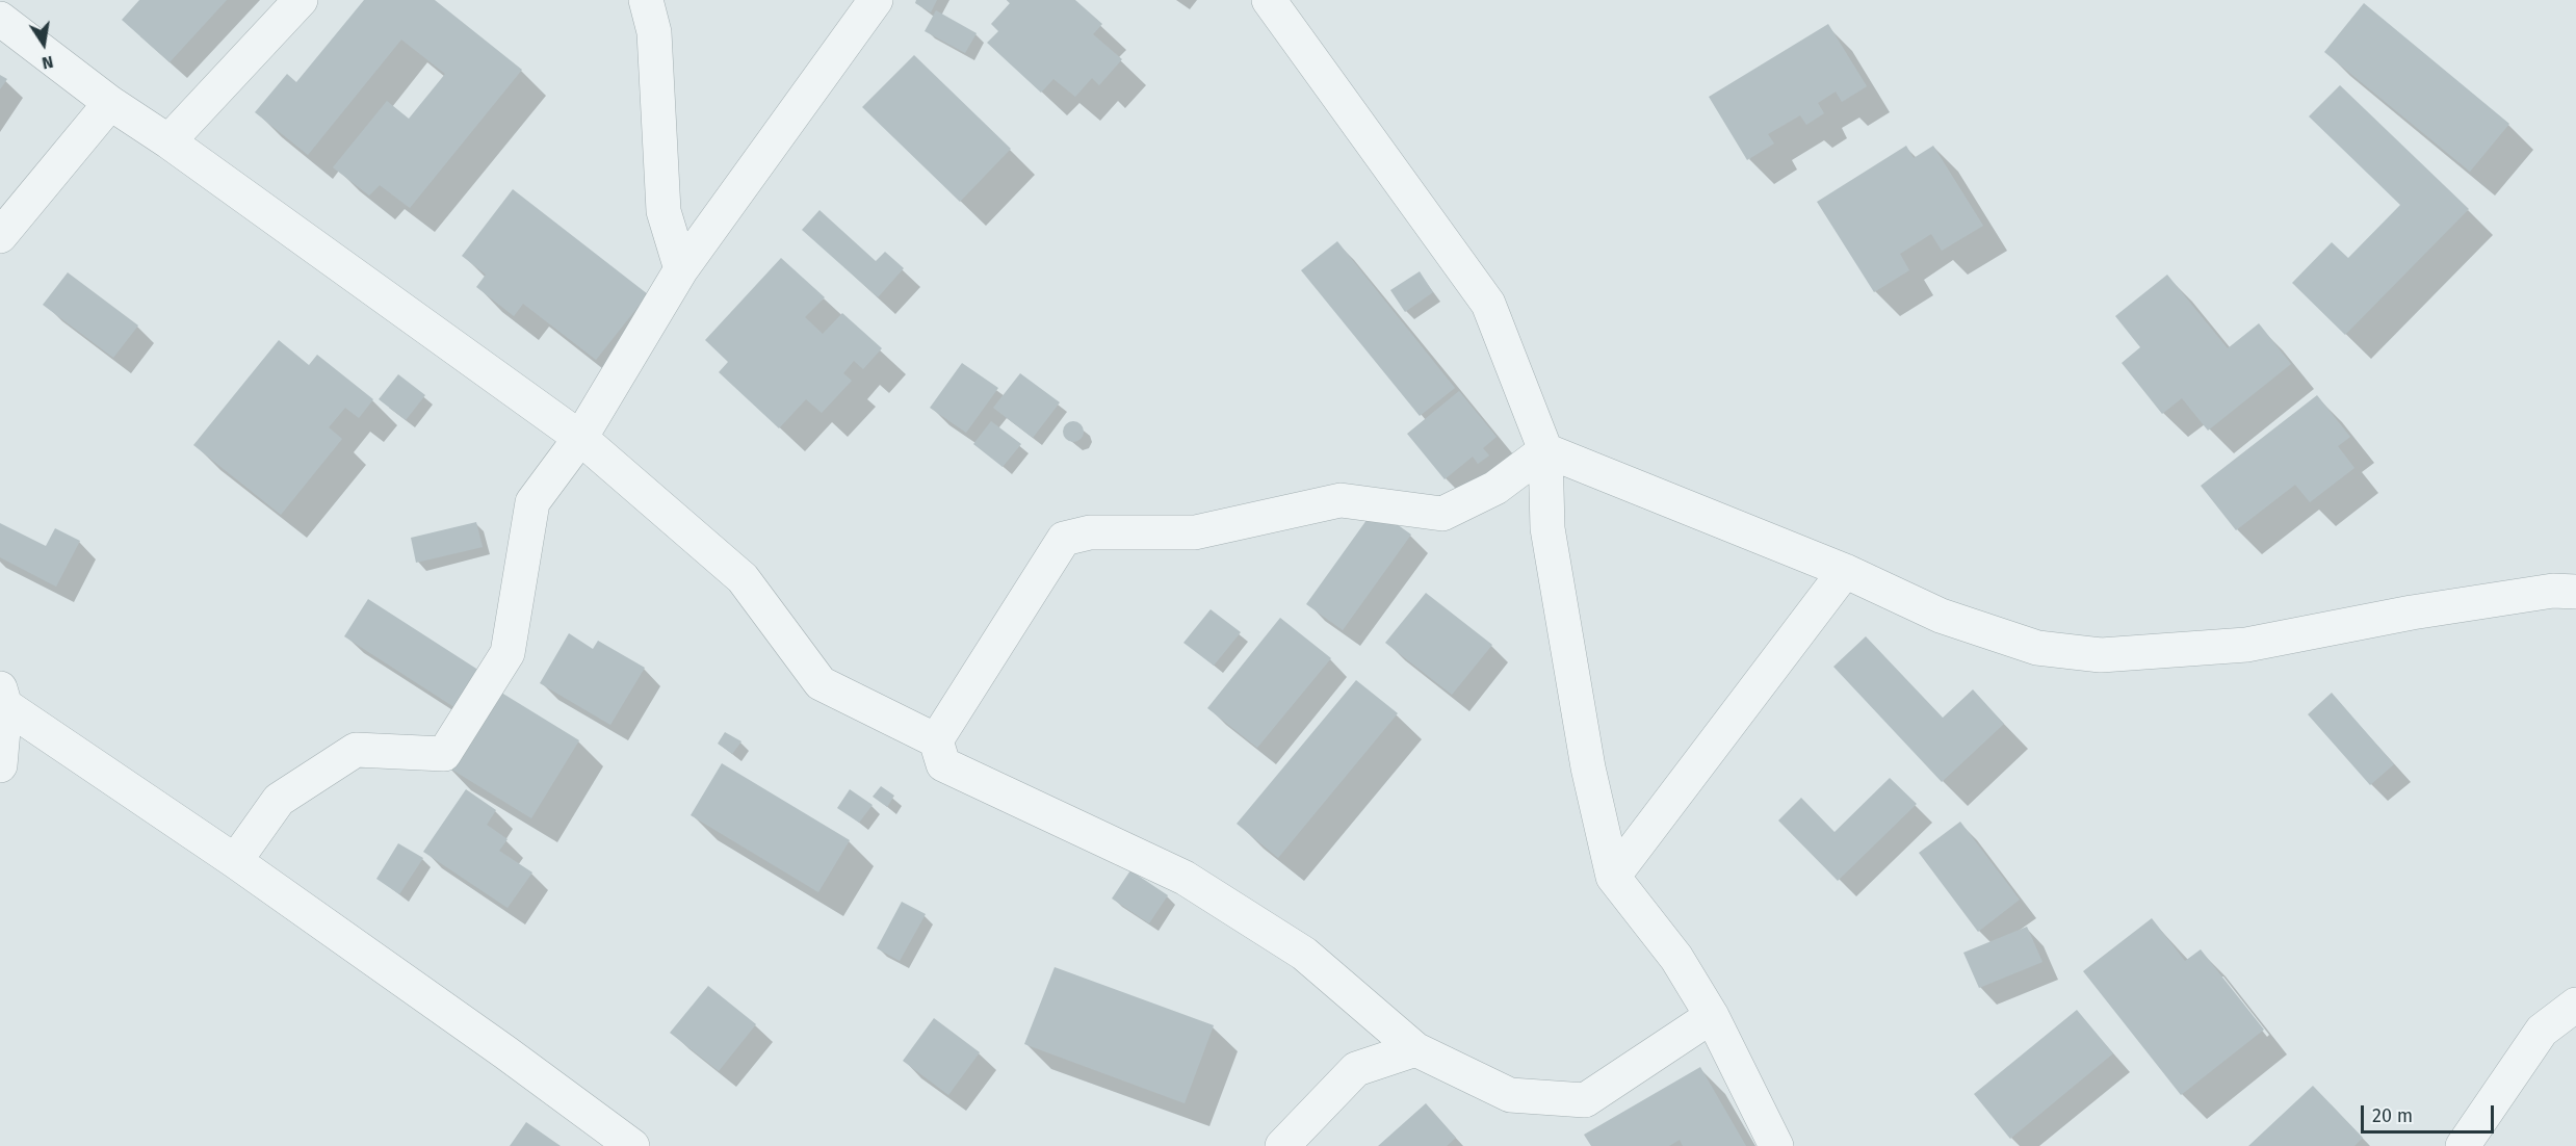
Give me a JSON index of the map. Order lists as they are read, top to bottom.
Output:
{
  "scale_bar": "20 m",
  "north": "bottom"
}
